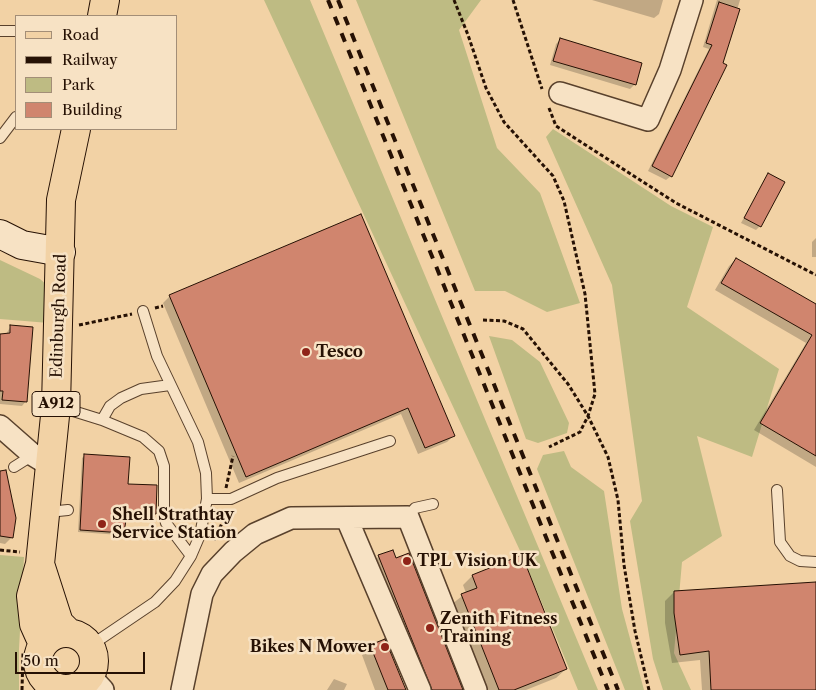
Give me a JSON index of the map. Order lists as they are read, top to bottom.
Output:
{
  "streets": {
    "main road": ["Edinburgh Road", "A912"]
  },
  "places": [
    "Tesco",
    "Shell Strathtay Service Station",
    "TPL Vision UK",
    "Zenith Fitness Training",
    "Bikes N Mower"
  ],
  "legend": [
    "Road",
    "Railway",
    "Park",
    "Building"
  ],
  "scale_bar": "50 m"
}
